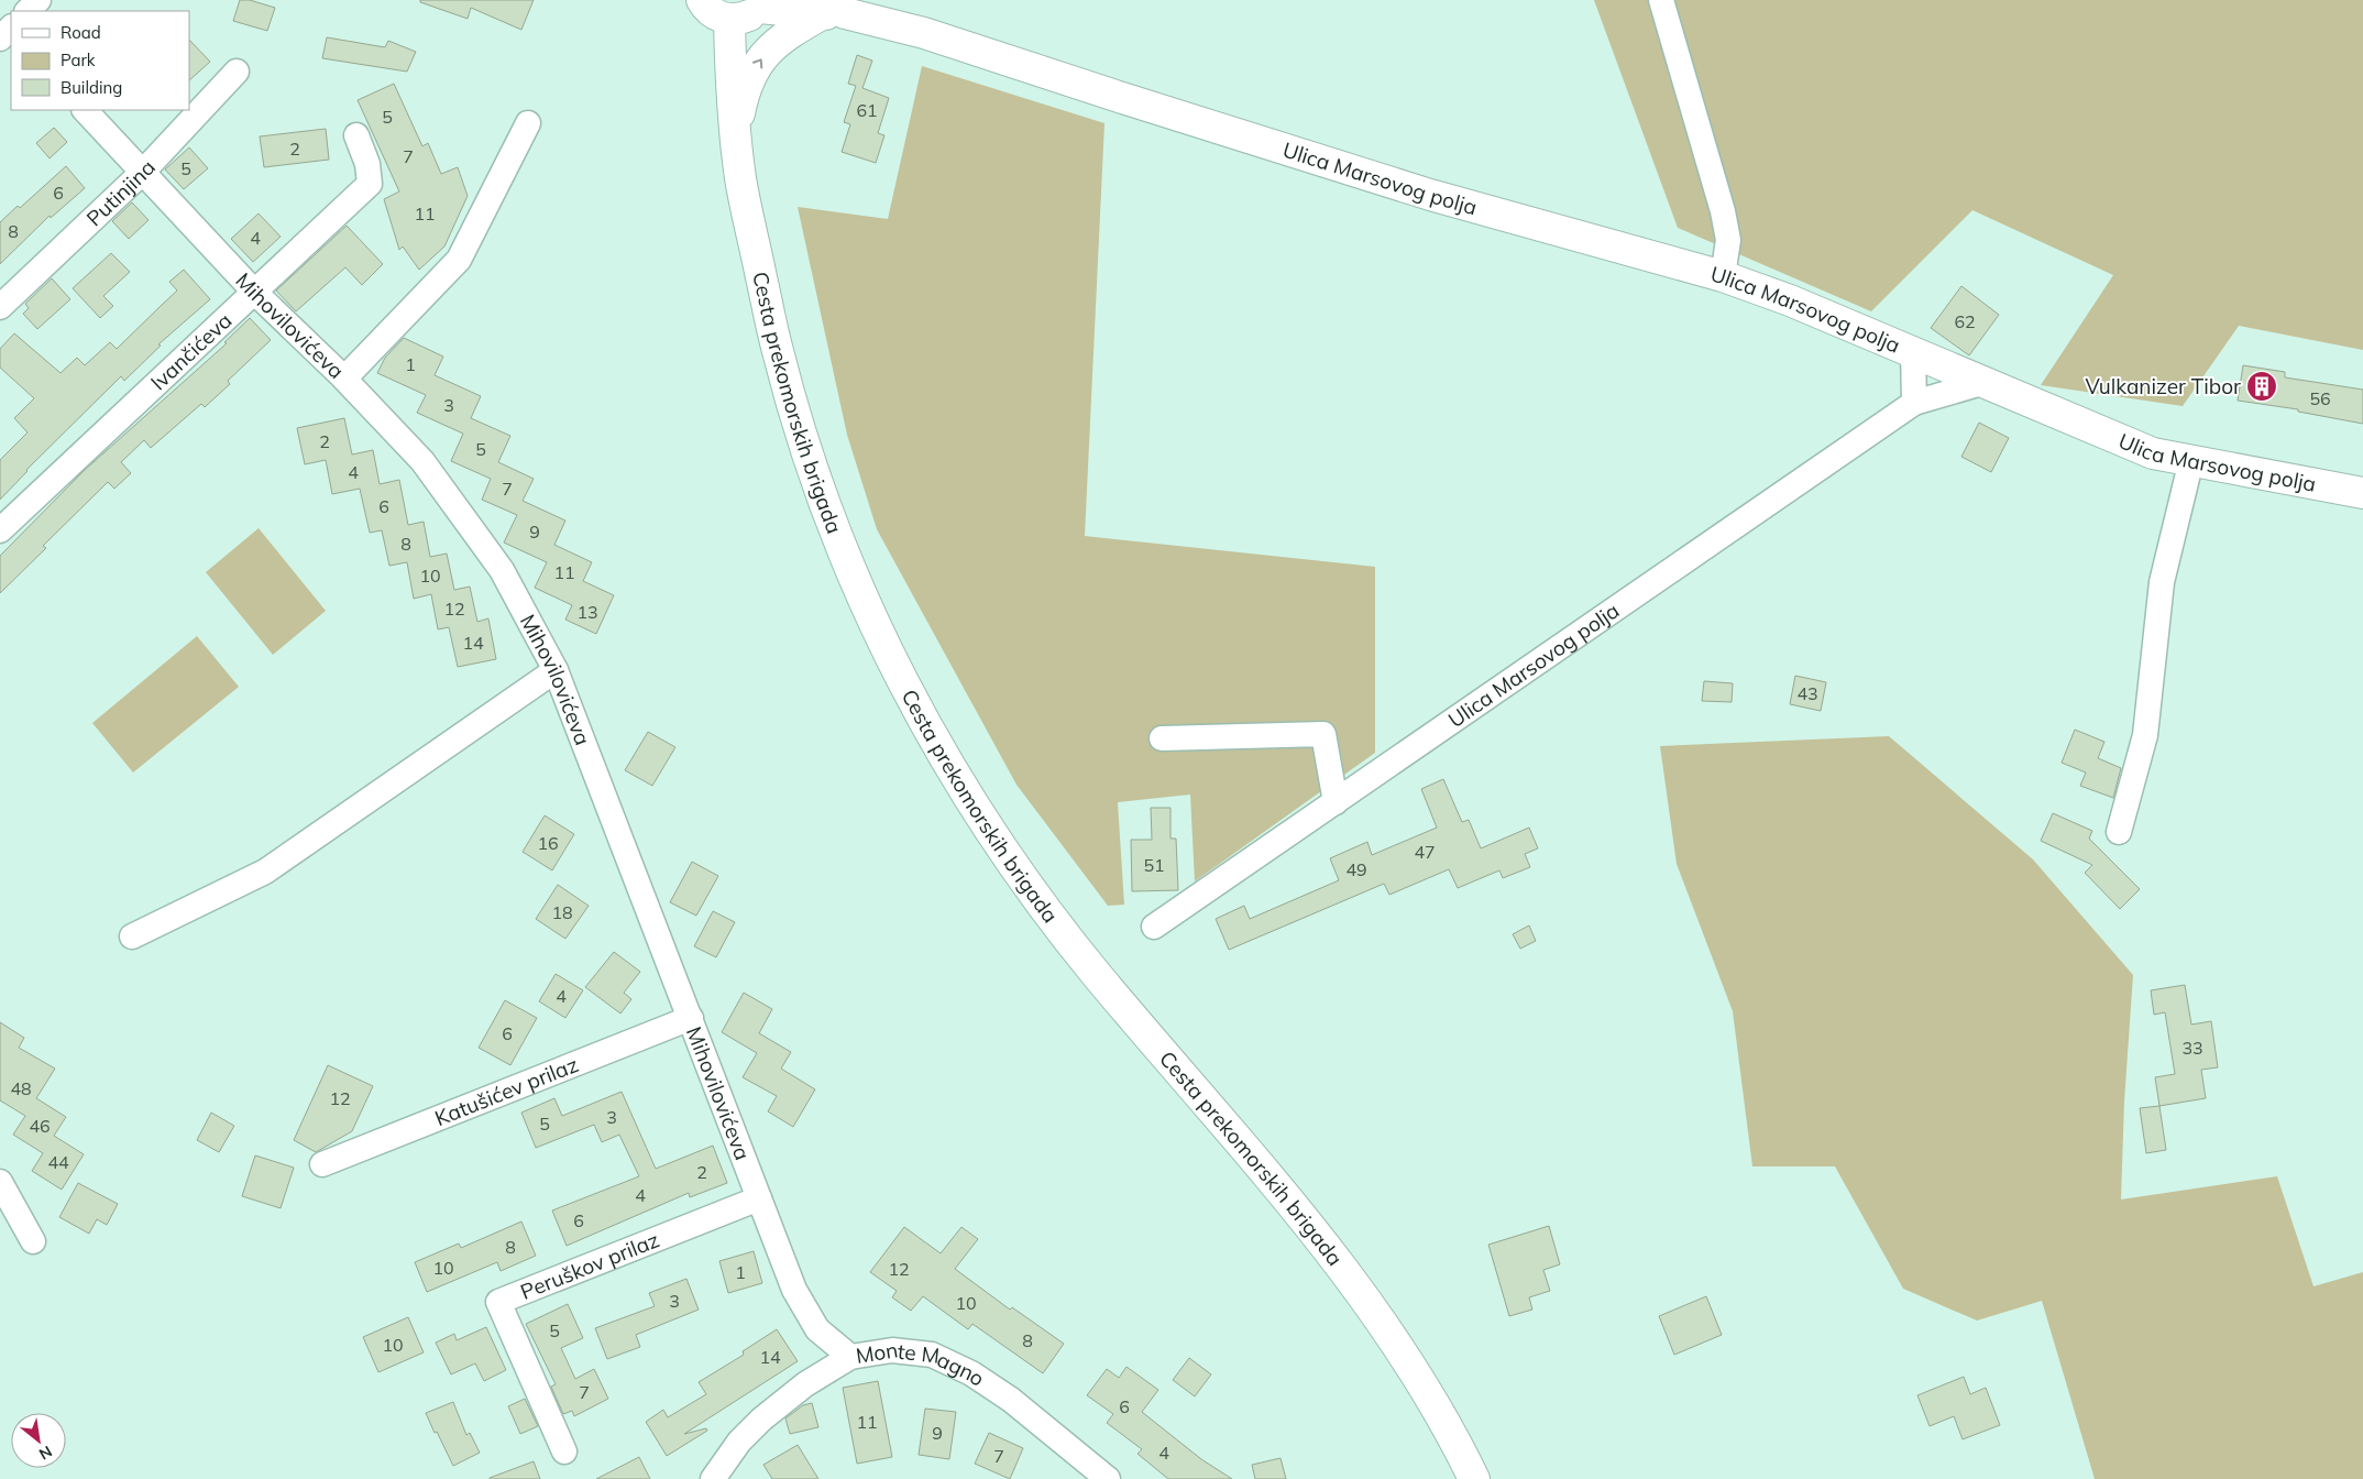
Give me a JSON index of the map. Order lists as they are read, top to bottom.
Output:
{
  "streets": {
    "main road": ["Ulica Marsovog polja", "Cesta prekomorskih brigada"],
    "street": [
      "Putinjina",
      "Mihovilovićeva",
      "Ivančićeva",
      "Katušićev prilaz",
      "Peruškov prilaz",
      "Monte Magno"
    ]
  },
  "crossings": [
    ["Putinjina", "Mihovilovićeva"],
    ["Mihovilovićeva", "Ivančićeva"],
    ["Mihovilovićeva", "Katušićev prilaz"],
    ["Mihovilovićeva", "Peruškov prilaz"],
    ["Mihovilovićeva", "Monte Magno"]
  ],
  "places": {
    "building": ["Vulkanizer Tibor"]
  },
  "house_numbers": [
    "61",
    "5",
    "2",
    "7",
    "5",
    "6",
    "11",
    "8",
    "4",
    "62",
    "1",
    "56",
    "3",
    "2",
    "5",
    "4",
    "7",
    "6",
    "9",
    "8",
    "11",
    "10",
    "12",
    "13",
    "14",
    "43",
    "16",
    "47",
    "51",
    "49",
    "18",
    "4",
    "6",
    "33",
    "48",
    "12",
    "3",
    "5",
    "46",
    "44",
    "2",
    "4",
    "6",
    "8",
    "10",
    "12",
    "1",
    "3",
    "10",
    "5",
    "8",
    "10",
    "14",
    "7",
    "6",
    "11",
    "9",
    "4",
    "7"
  ],
  "legend": ["Road", "Park", "Building"],
  "north": "bottom right"
}
